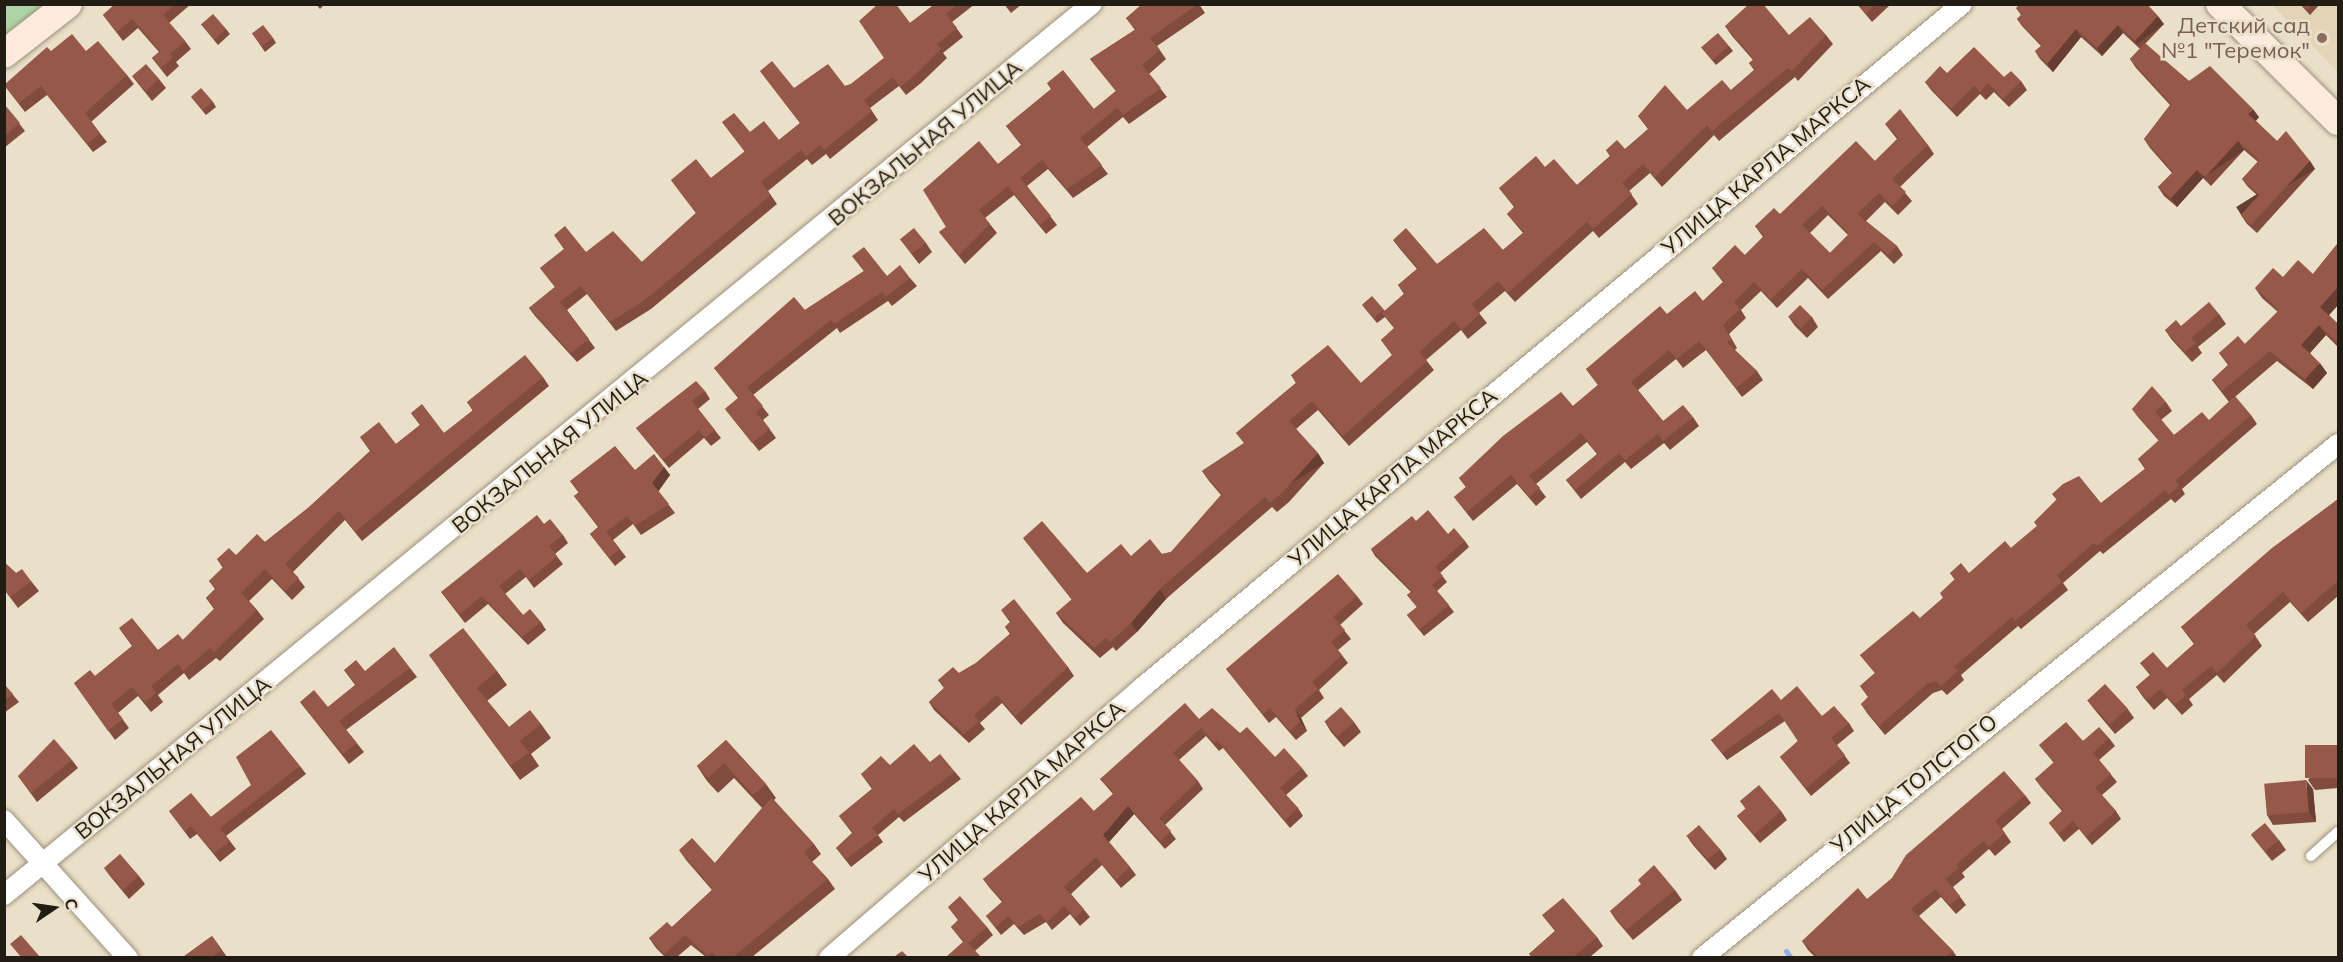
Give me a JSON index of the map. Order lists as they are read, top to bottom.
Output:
{
  "streets": {
    "street": ["ВОКЗАЛЬНАЯ УЛИЦА", "УЛИЦА КАРЛА МАРКСА", "УЛИЦА ТОЛСТОГО"]
  },
  "places": ["Детский сад №1 \"Теремок\""],
  "north": "right"
}
